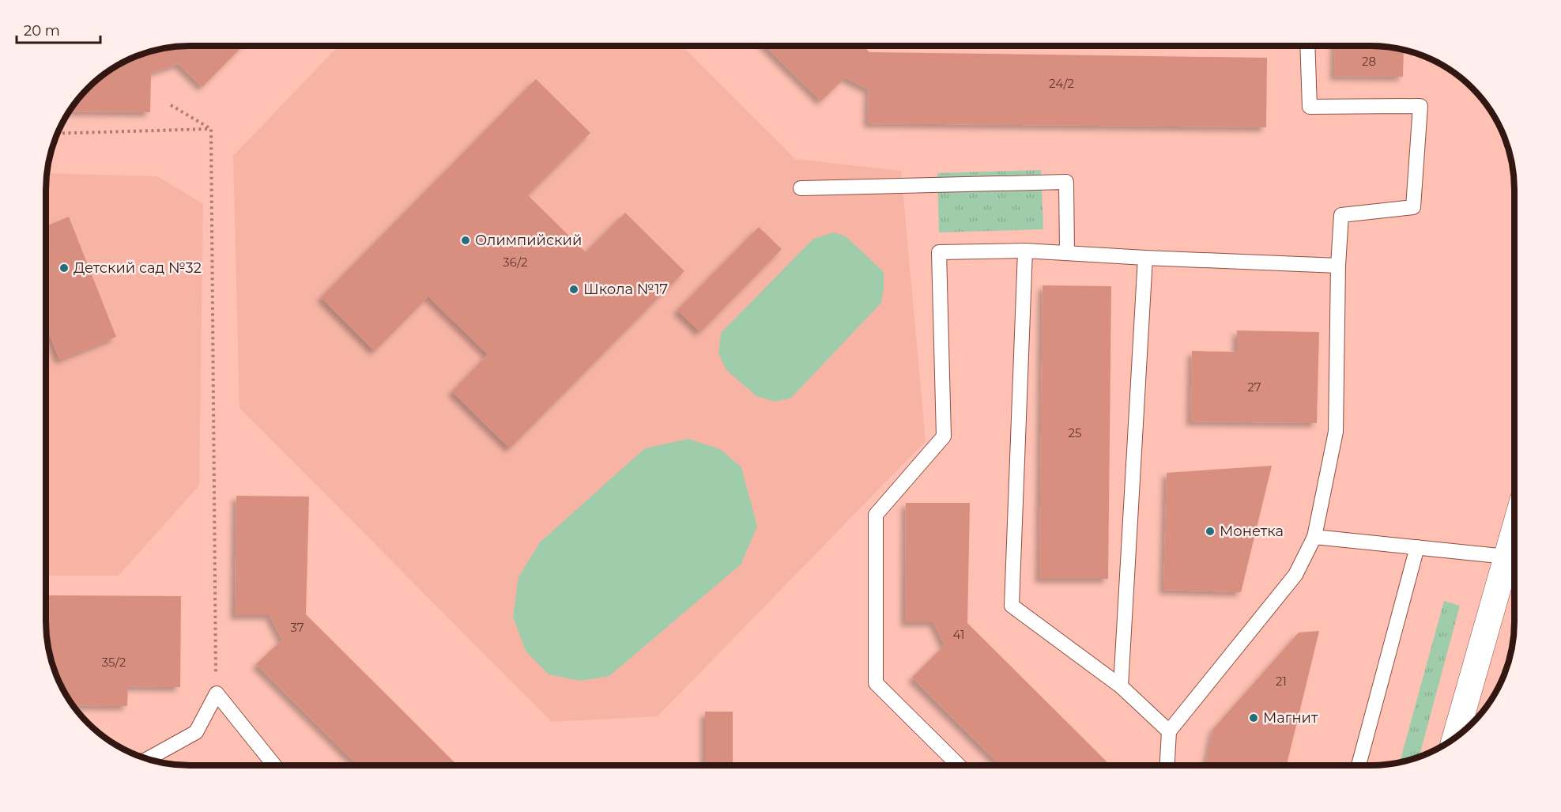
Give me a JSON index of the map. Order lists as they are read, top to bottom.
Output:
{
  "places": [
    "Олимпийский",
    "Детский сад №32",
    "Школа №17",
    "Монетка",
    "Магнит"
  ],
  "house_numbers": [
    "28",
    "24/2",
    "36/2",
    "27",
    "25",
    "37",
    "41",
    "35/2",
    "21"
  ],
  "scale_bar": "20 m"
}
